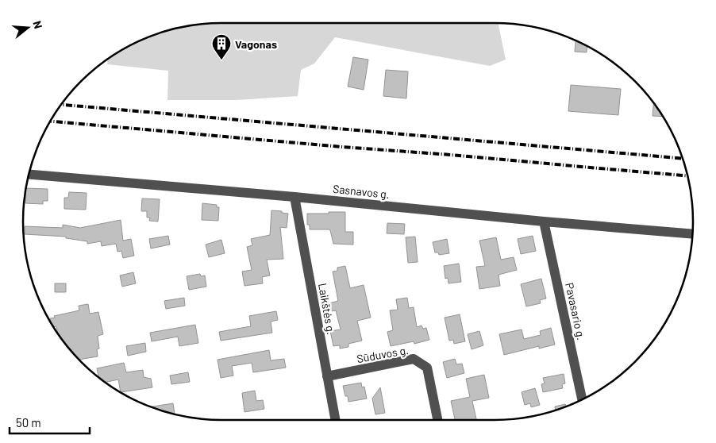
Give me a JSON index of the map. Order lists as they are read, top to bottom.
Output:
{
  "streets": {
    "street": [
      "Sasnavos g.",
      "Laikštės g.",
      "Pavasario g.",
      "Sūduvos g."
    ]
  },
  "crossings": [
    ["Sasnavos g.", "Laikštės g."],
    ["Sasnavos g.", "Pavasario g."],
    ["Laikštės g.", "Sūduvos g."]
  ],
  "places": {
    "building": ["Vagonas"]
  },
  "scale_bar": "50 m",
  "north": "right"
}
